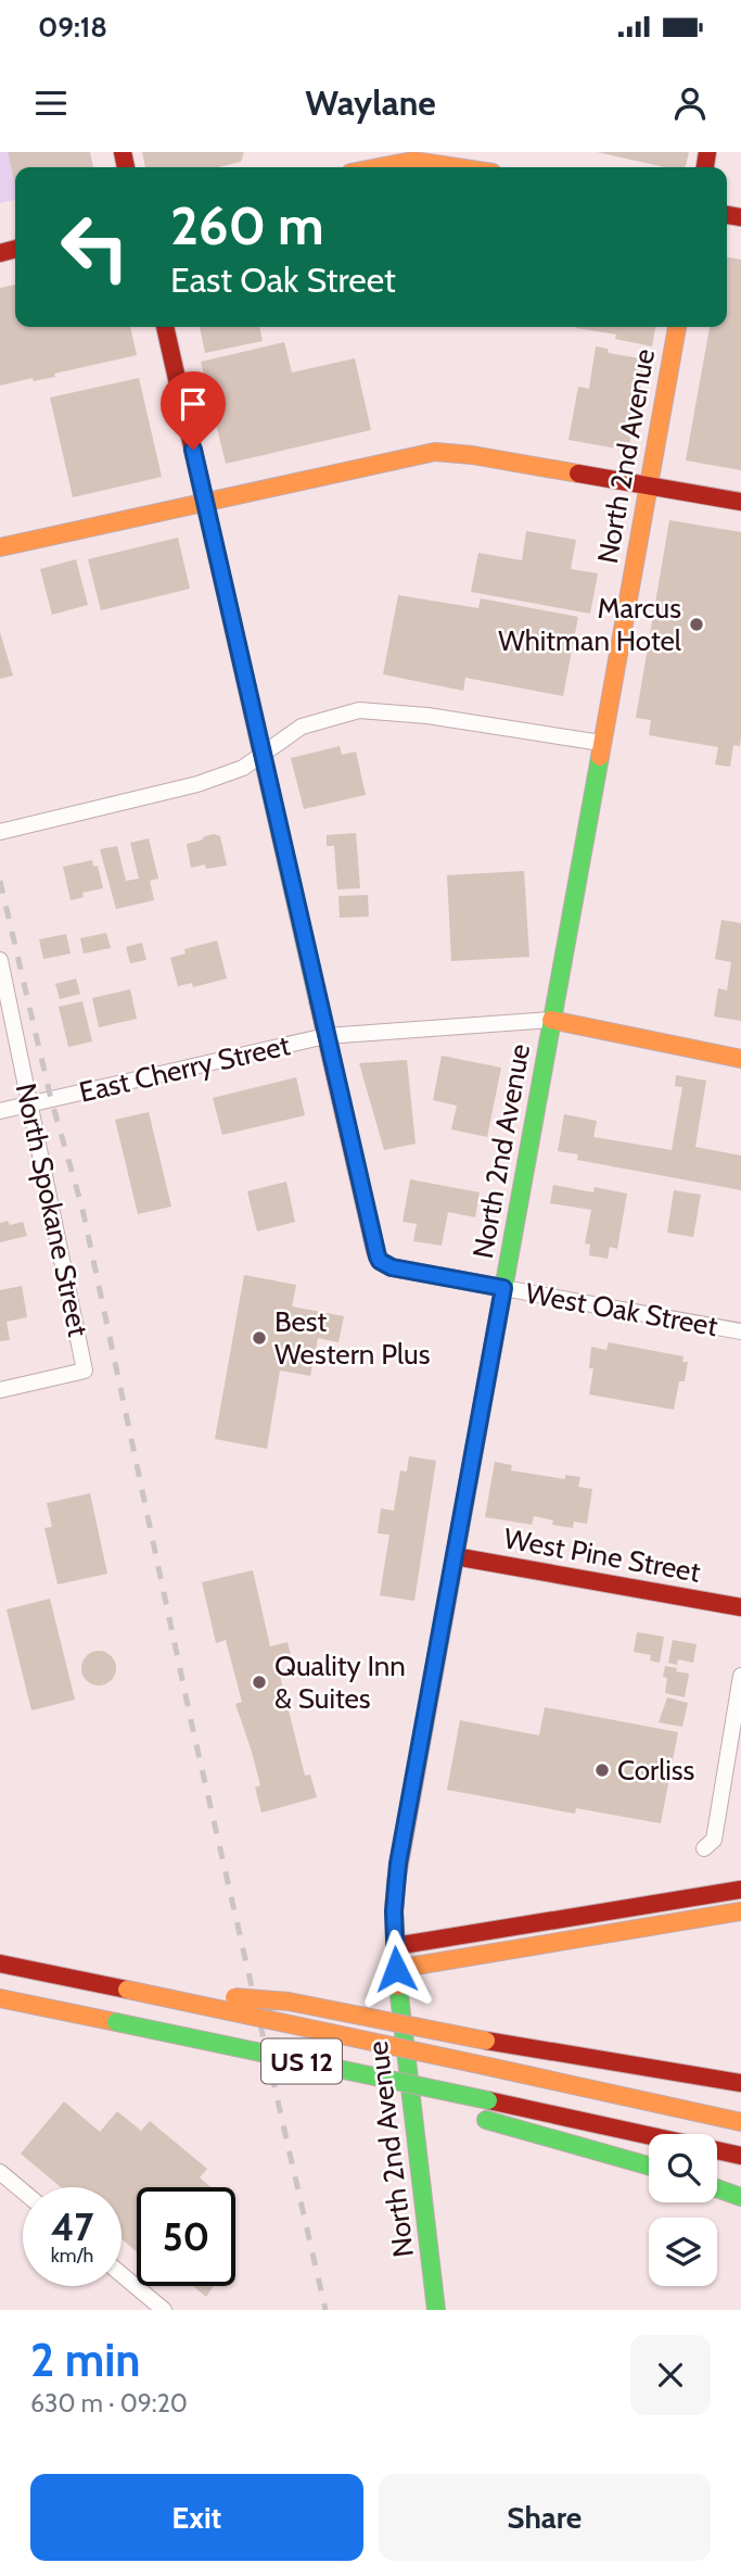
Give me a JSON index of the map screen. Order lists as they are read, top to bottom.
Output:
{
  "streets": {
    "main road": ["North 2nd Avenue", "West Pine Street", "US 12"],
    "street": ["East Cherry Street", "North Spokane Street", "West Oak Street"]
  },
  "crossings": [
    ["North 2nd Avenue", "East Cherry Street"],
    ["North 2nd Avenue", "West Oak Street"],
    ["North 2nd Avenue", "West Pine Street"],
    ["East Cherry Street", "North Spokane Street"]
  ],
  "places": [
    "Marcus Whitman Hotel",
    "Best Western Plus",
    "Quality Inn & Suites",
    "Corliss"
  ],
  "page": {
    "status": "09:18",
    "header": "Waylane",
    "turn": ["260 m", "East Oak Street"],
    "speed": "47 km/h",
    "limit": "50",
    "heading": ["2 min", "630 m · 09:20"],
    "buttons": ["Exit", "Share"]
  }
}
